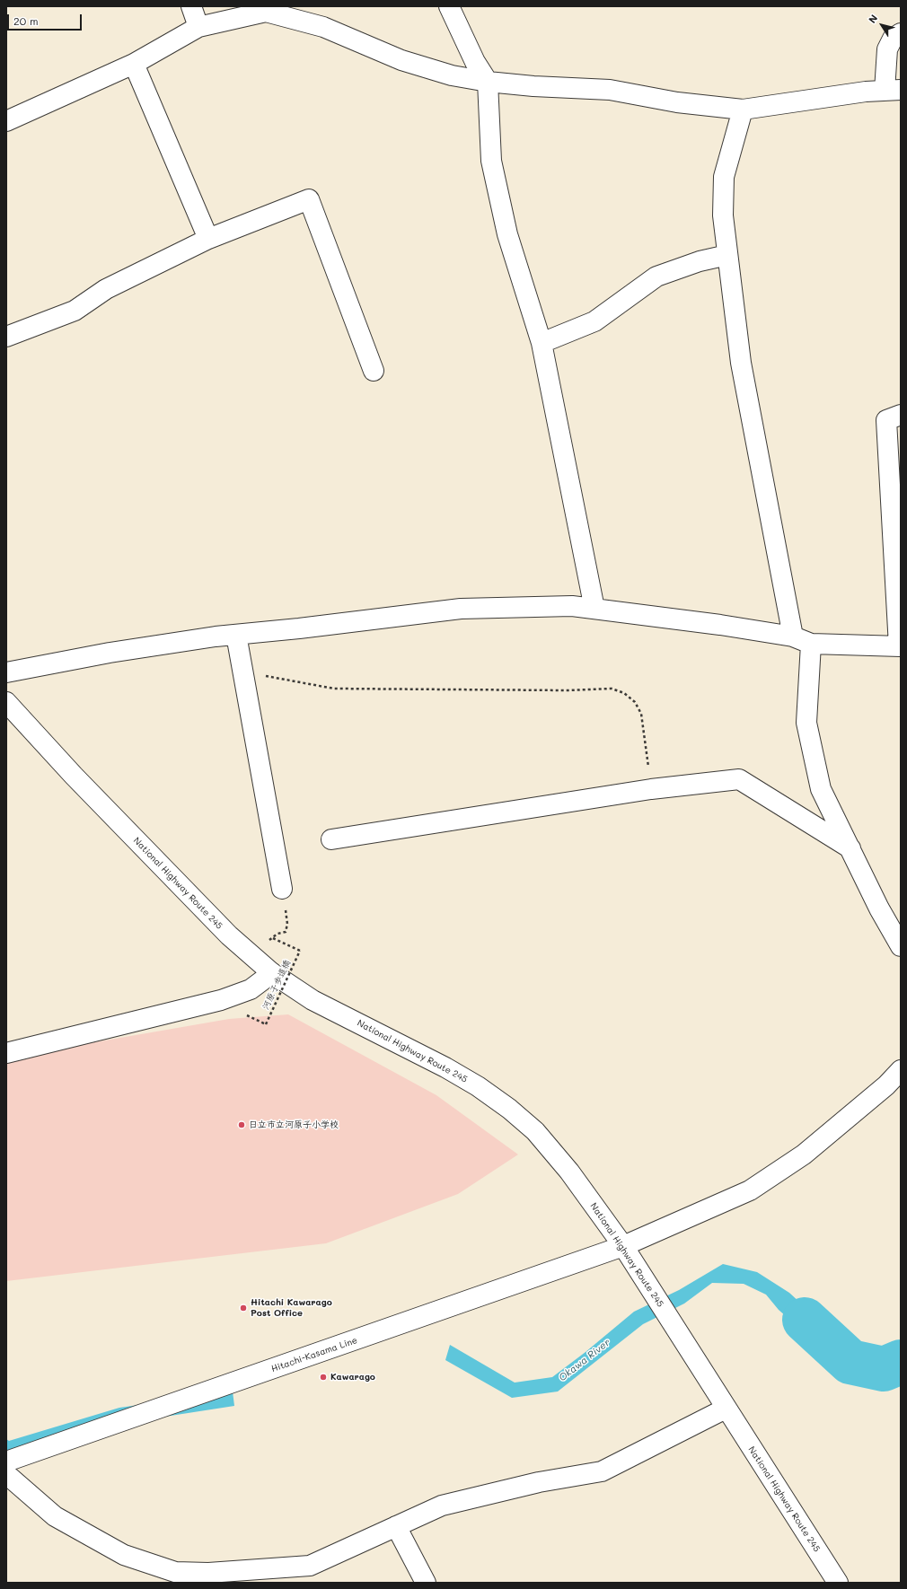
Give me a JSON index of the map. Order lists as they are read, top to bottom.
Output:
{
  "streets": {
    "main road": ["National Highway Route 245", "Hitachi-Kasama Line"],
    "path": ["河原子歩道橋"]
  },
  "crossings": [
    ["National Highway Route 245", "Hitachi-Kasama Line"]
  ],
  "water": ["Okawa River"],
  "places": ["日立市立河原子小学校", "Hitachi Kawarago Post Office", "Kawarago"],
  "scale_bar": "20 m",
  "north": "top left"
}
